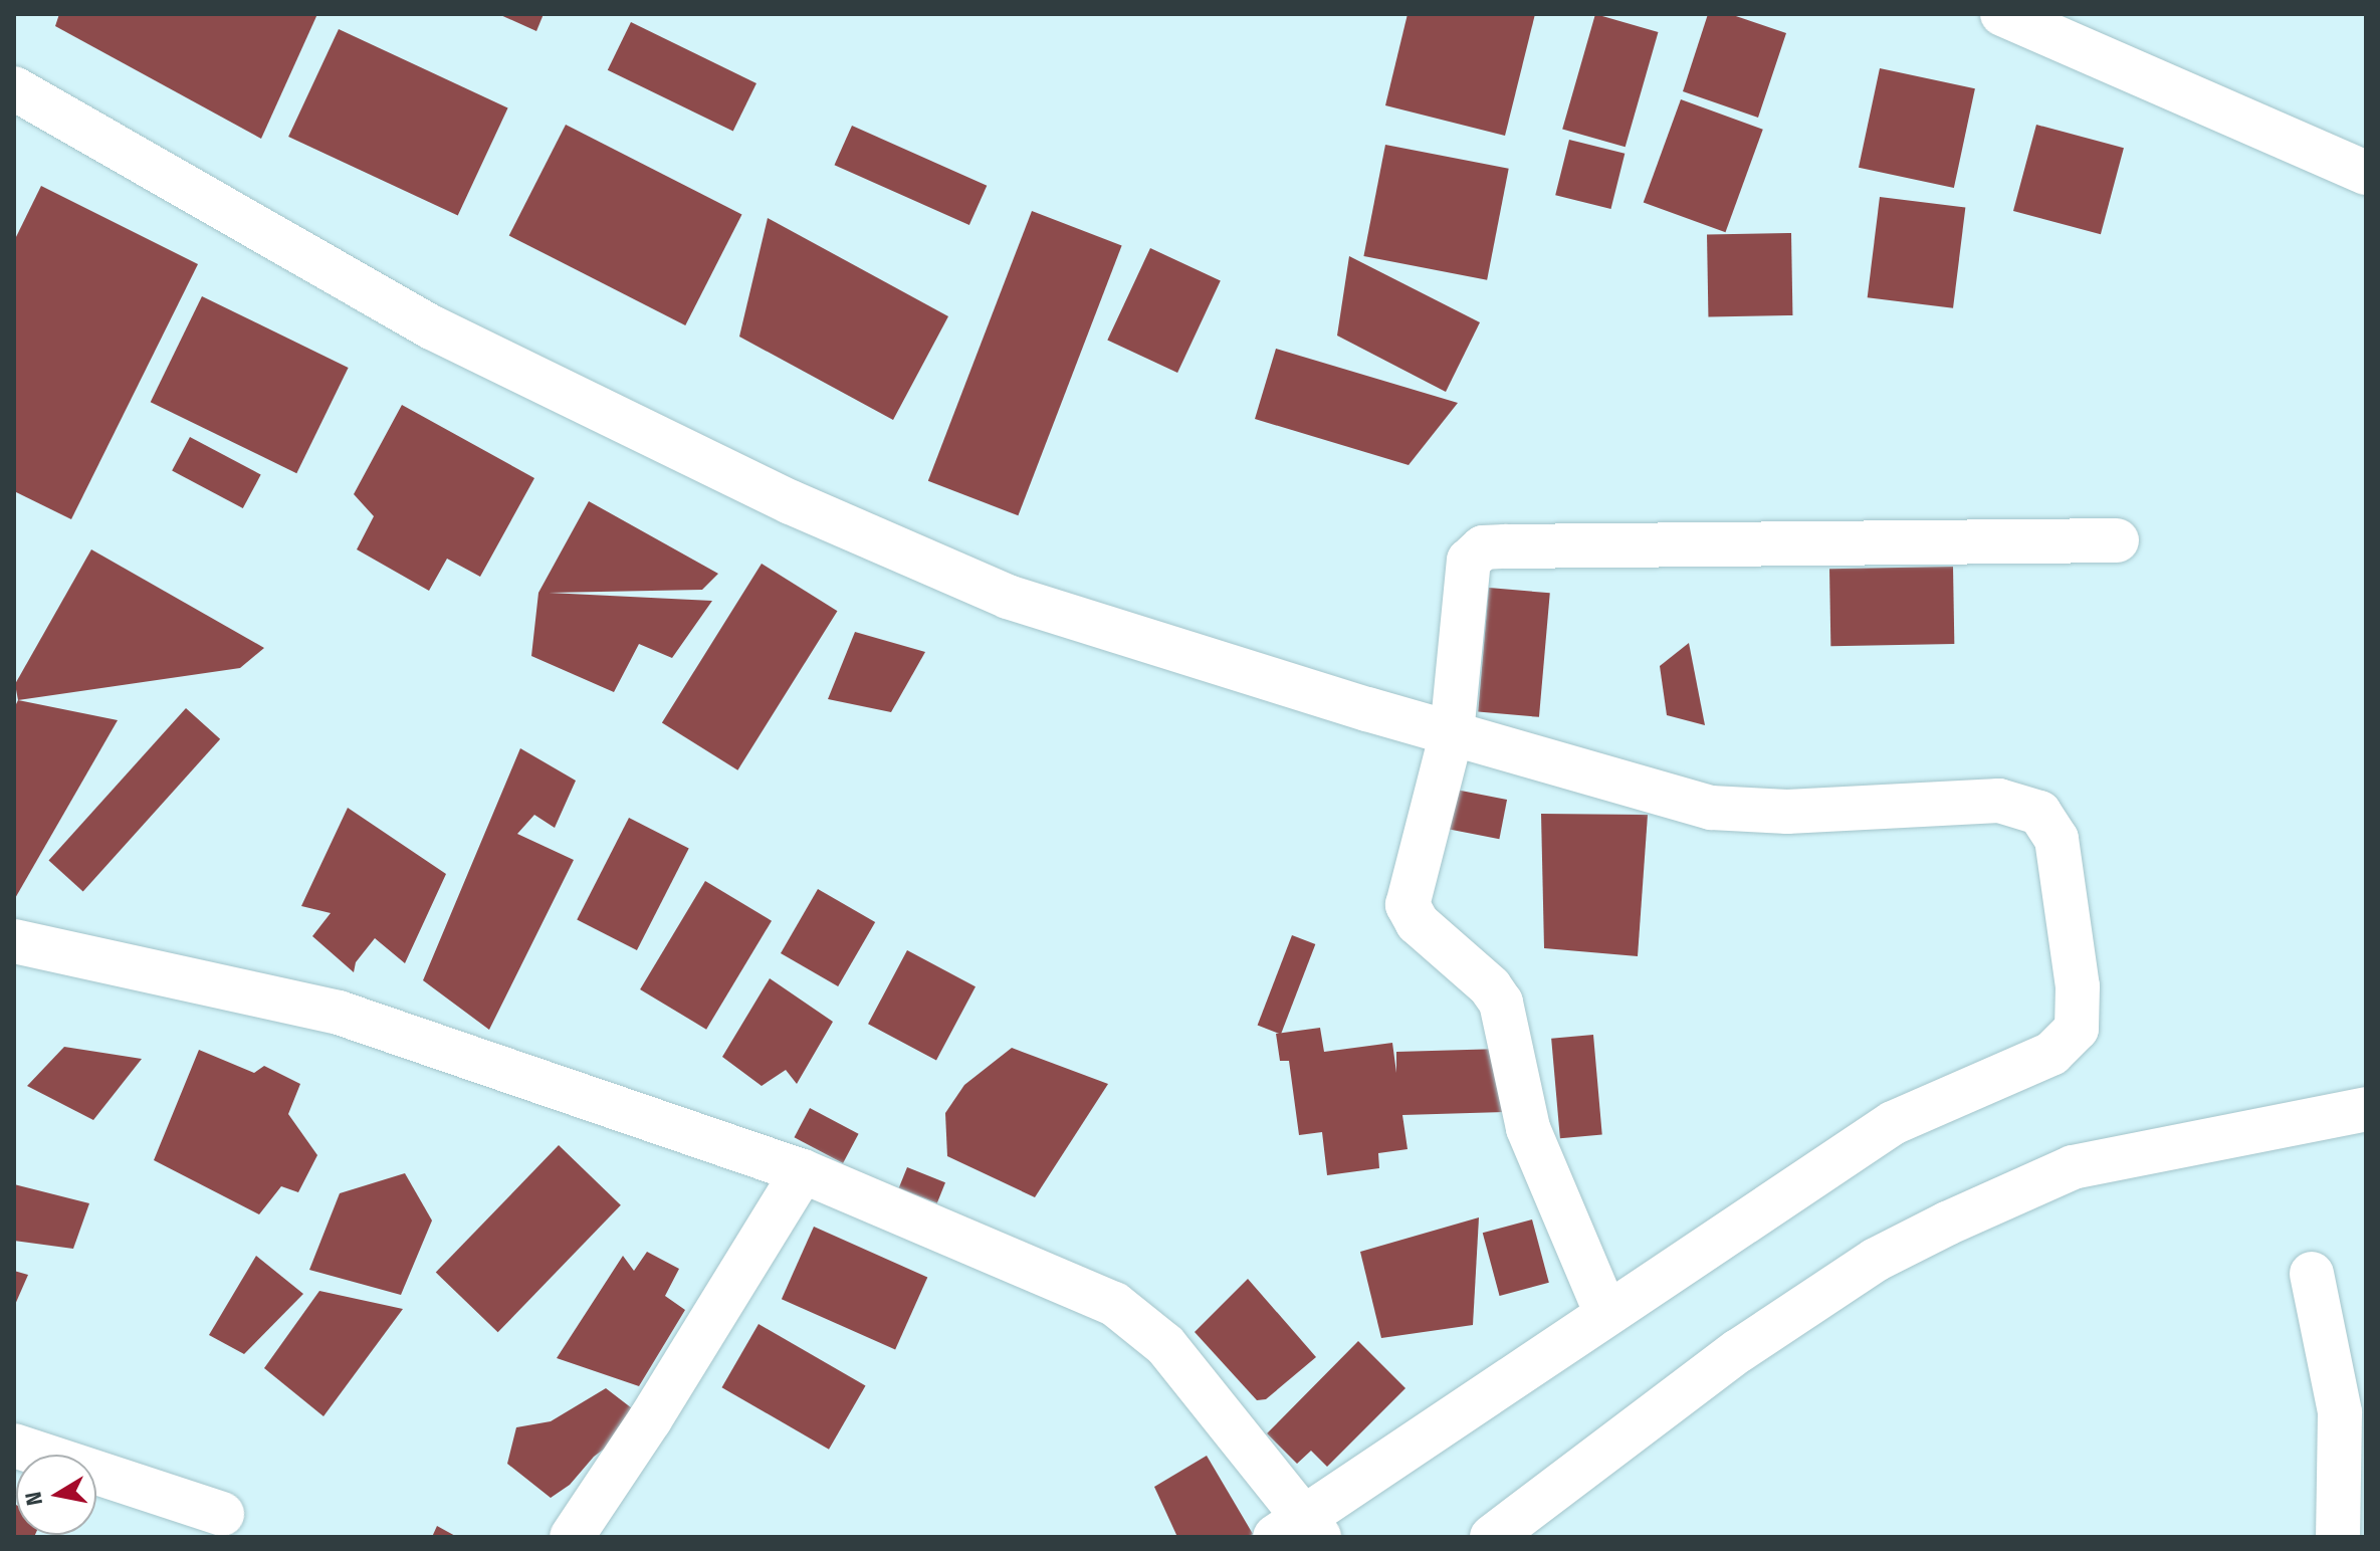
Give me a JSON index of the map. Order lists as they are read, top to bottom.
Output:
{
  "north": "left"
}
